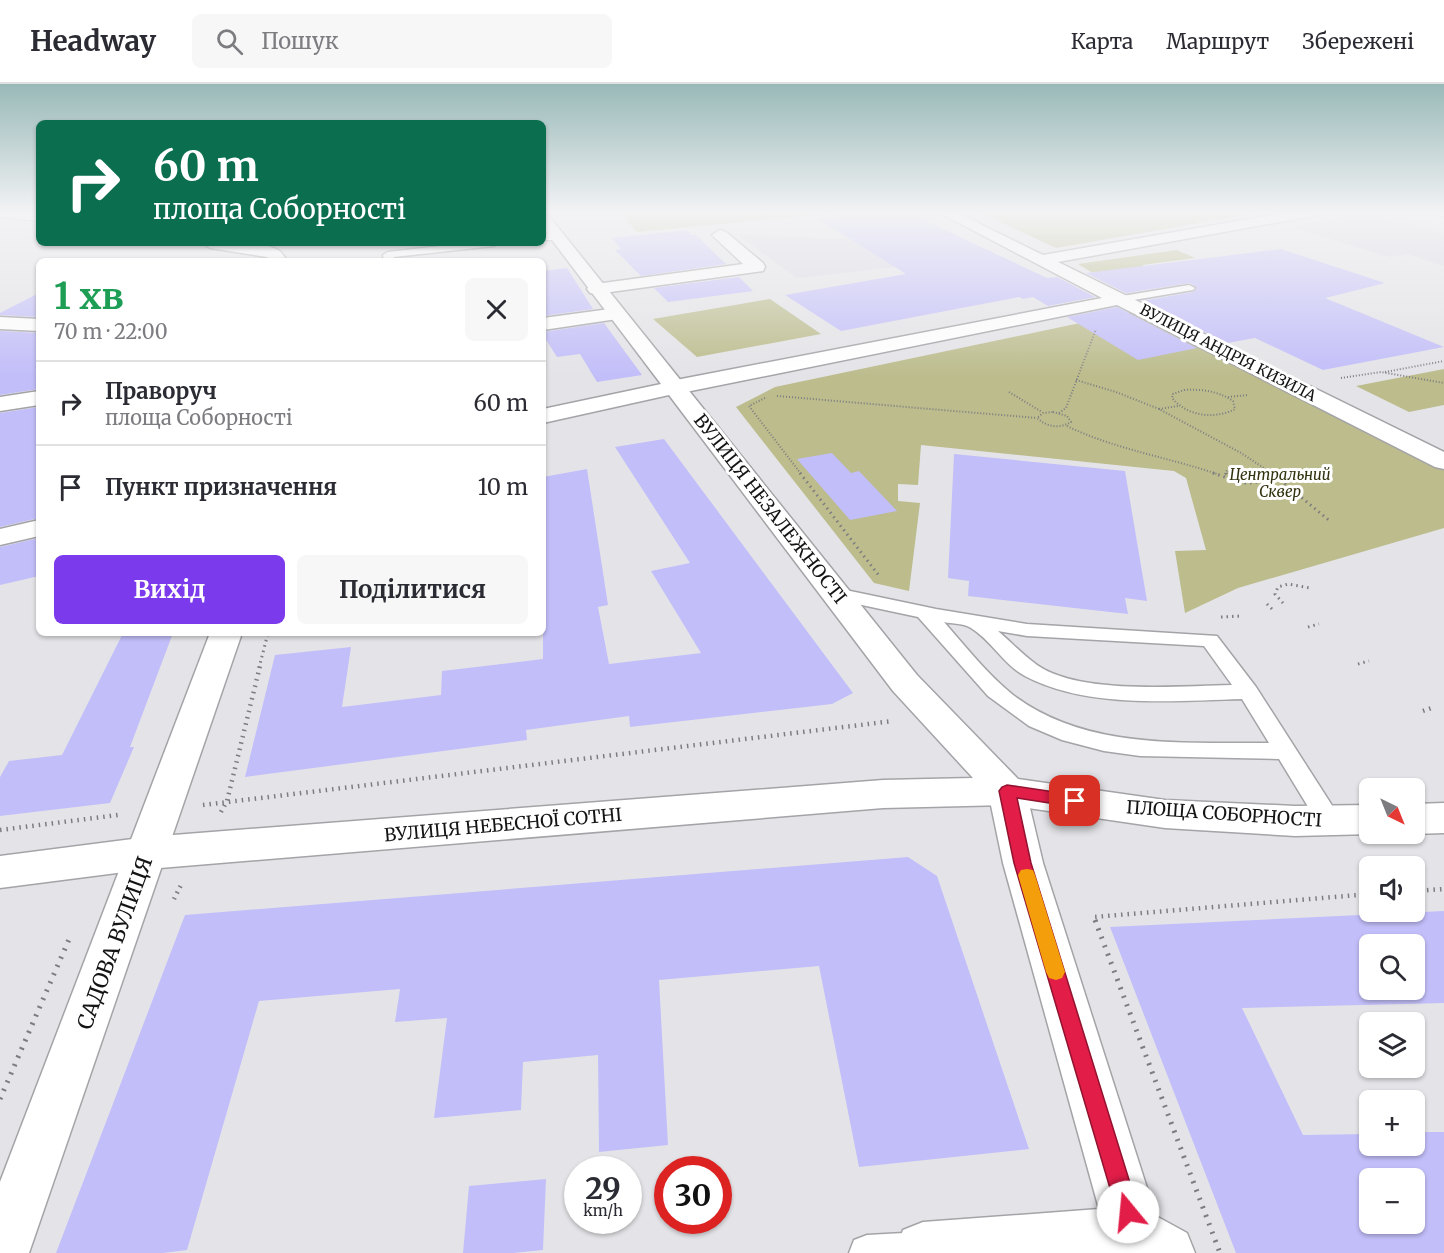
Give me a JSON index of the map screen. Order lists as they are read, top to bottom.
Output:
{
  "streets": {
    "street": [
      "ВУЛИЦЯ АНДРІЯ КИЗИЛА",
      "ВУЛИЦЯ НЕЗАЛЕЖНОСТІ",
      "ПЛОЩА СОБОРНОСТІ",
      "ВУЛИЦЯ НЕБЕСНОЇ СОТНІ",
      "САДОВА ВУЛИЦЯ"
    ]
  },
  "crossings": [
    ["ВУЛИЦЯ НЕЗАЛЕЖНОСТІ", "ПЛОЩА СОБОРНОСТІ"],
    ["ВУЛИЦЯ НЕЗАЛЕЖНОСТІ", "ВУЛИЦЯ НЕБЕСНОЇ СОТНІ"],
    ["ПЛОЩА СОБОРНОСТІ", "ВУЛИЦЯ НЕБЕСНОЇ СОТНІ"],
    ["ВУЛИЦЯ НЕБЕСНОЇ СОТНІ", "САДОВА ВУЛИЦЯ"]
  ],
  "parks": ["Центральний Сквер"],
  "north": "bottom right",
  "page": {
    "header": "Headway",
    "search": "Пошук",
    "nav": ["Карта", "Маршрут", "Збережені"],
    "turn": ["60 m", "площа Соборності"],
    "heading": ["1 хв", "70 m · 22:00"],
    "list": [
      {
        "name": "Праворуч",
        "note": "площа Соборності",
        "value": "60 m"
      },
      {
        "name": "Пункт призначення",
        "value": "10 m"
      }
    ],
    "buttons": ["Вихід", "Поділитися"],
    "map_buttons": ["+", "−"],
    "speed": "29 km/h",
    "limit": "30"
  }
}
